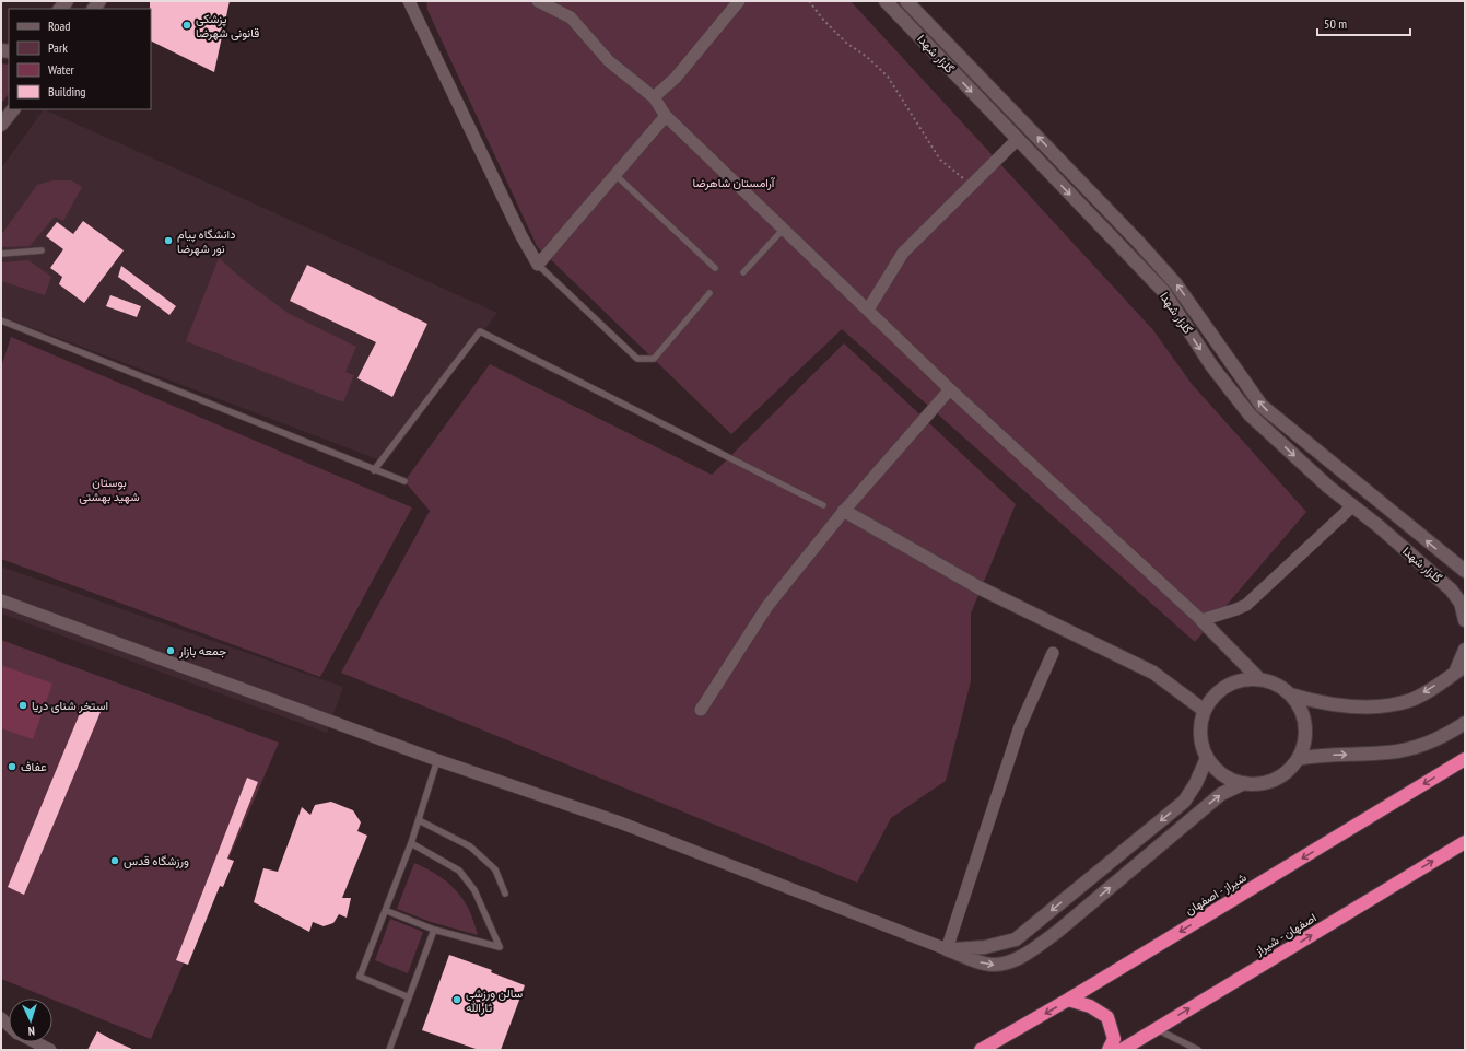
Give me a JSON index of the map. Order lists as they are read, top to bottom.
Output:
{
  "streets": {
    "highway": ["شیراز - اصفهان", "اصفهان - شیراز"],
    "street": ["گلزار شهدا"]
  },
  "one_way": ["شیراز - اصفهان", "اصفهان - شیراز"],
  "parks": ["آرامستان شاهرضا", "بوستان شهید بهشتی"],
  "places": [
    "پزشکی قانونی شهرضا",
    "دانشگاه پیام نور شهرضا",
    "جمعه بازار",
    "استخر شنای دریا",
    "عفاف",
    "ورزشگاه قدس",
    "سالن ورزشی ثارالله"
  ],
  "legend": [
    "Road",
    "Park",
    "Water",
    "Building"
  ],
  "scale_bar": "50 m",
  "north": "bottom"
}
